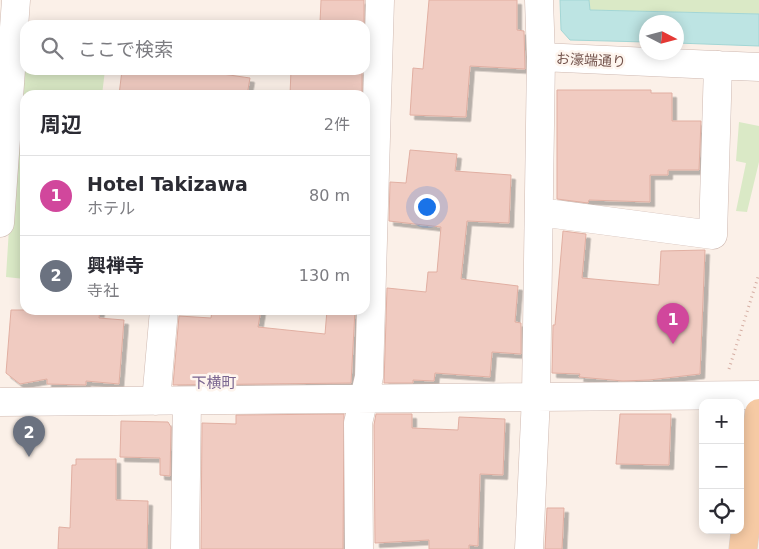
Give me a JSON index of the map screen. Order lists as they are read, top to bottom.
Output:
{
  "streets": {
    "street": ["お濠端通り"]
  },
  "districts": ["下横町"],
  "north": "right",
  "page": {
    "search": "ここで検索",
    "heading": ["周辺", "2件"],
    "list": [
      {
        "mark": "1",
        "name": "Hotel Takizawa",
        "note": "ホテル",
        "value": "80 m"
      },
      {
        "mark": "2",
        "name": "興禅寺",
        "note": "寺社",
        "value": "130 m"
      }
    ],
    "pins": ["1", "2"],
    "map_buttons": ["+", "−"]
  }
}
